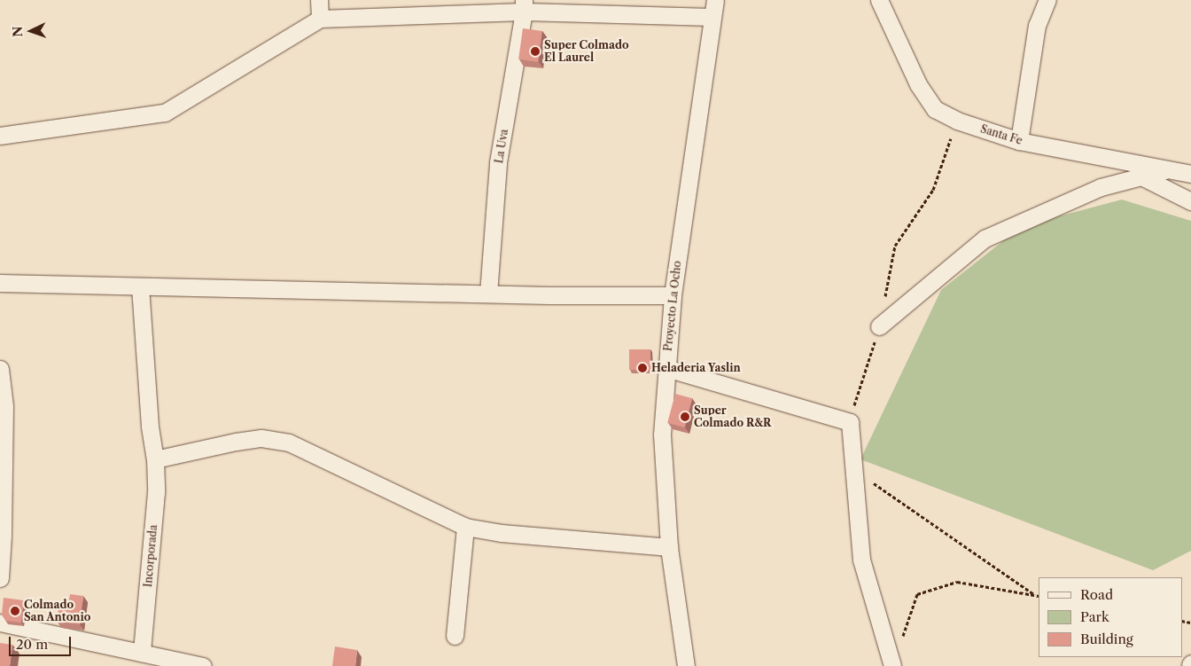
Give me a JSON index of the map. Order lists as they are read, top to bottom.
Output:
{
  "streets": {
    "street": [
      "Santa Fe",
      "La Uva",
      "Proyecto La Ocho",
      "Incorporada"
    ]
  },
  "places": [
    "Super Colmado El Laurel",
    "Heladeria Yaslin",
    "Super Colmado R&R",
    "Colmado San Antonio"
  ],
  "legend": ["Road", "Park", "Building"],
  "scale_bar": "20 m",
  "north": "left"
}
